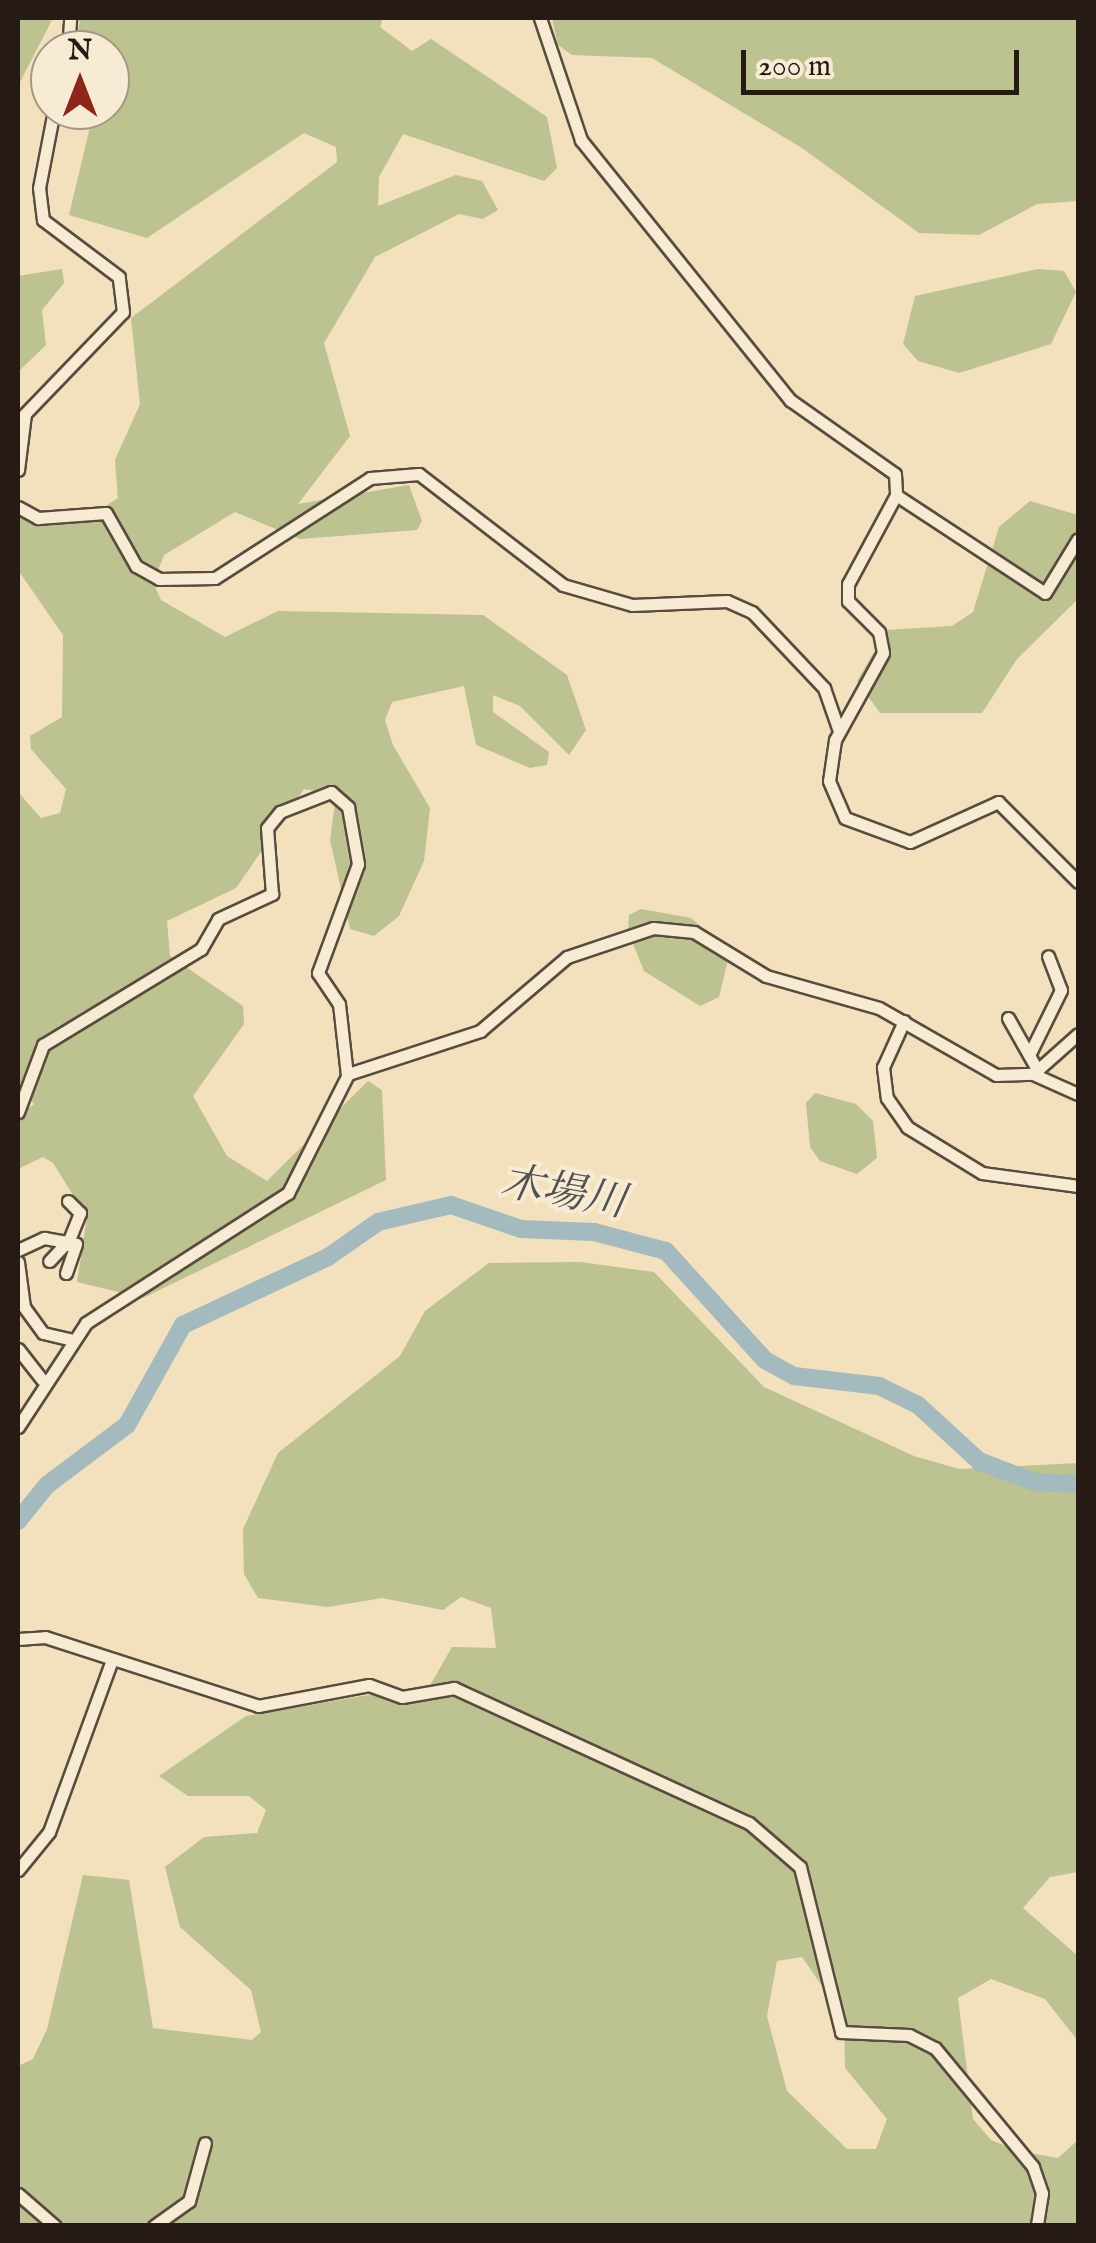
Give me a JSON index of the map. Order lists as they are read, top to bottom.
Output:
{
  "water": ["木場川"],
  "scale_bar": "200 m",
  "north": "top"
}
